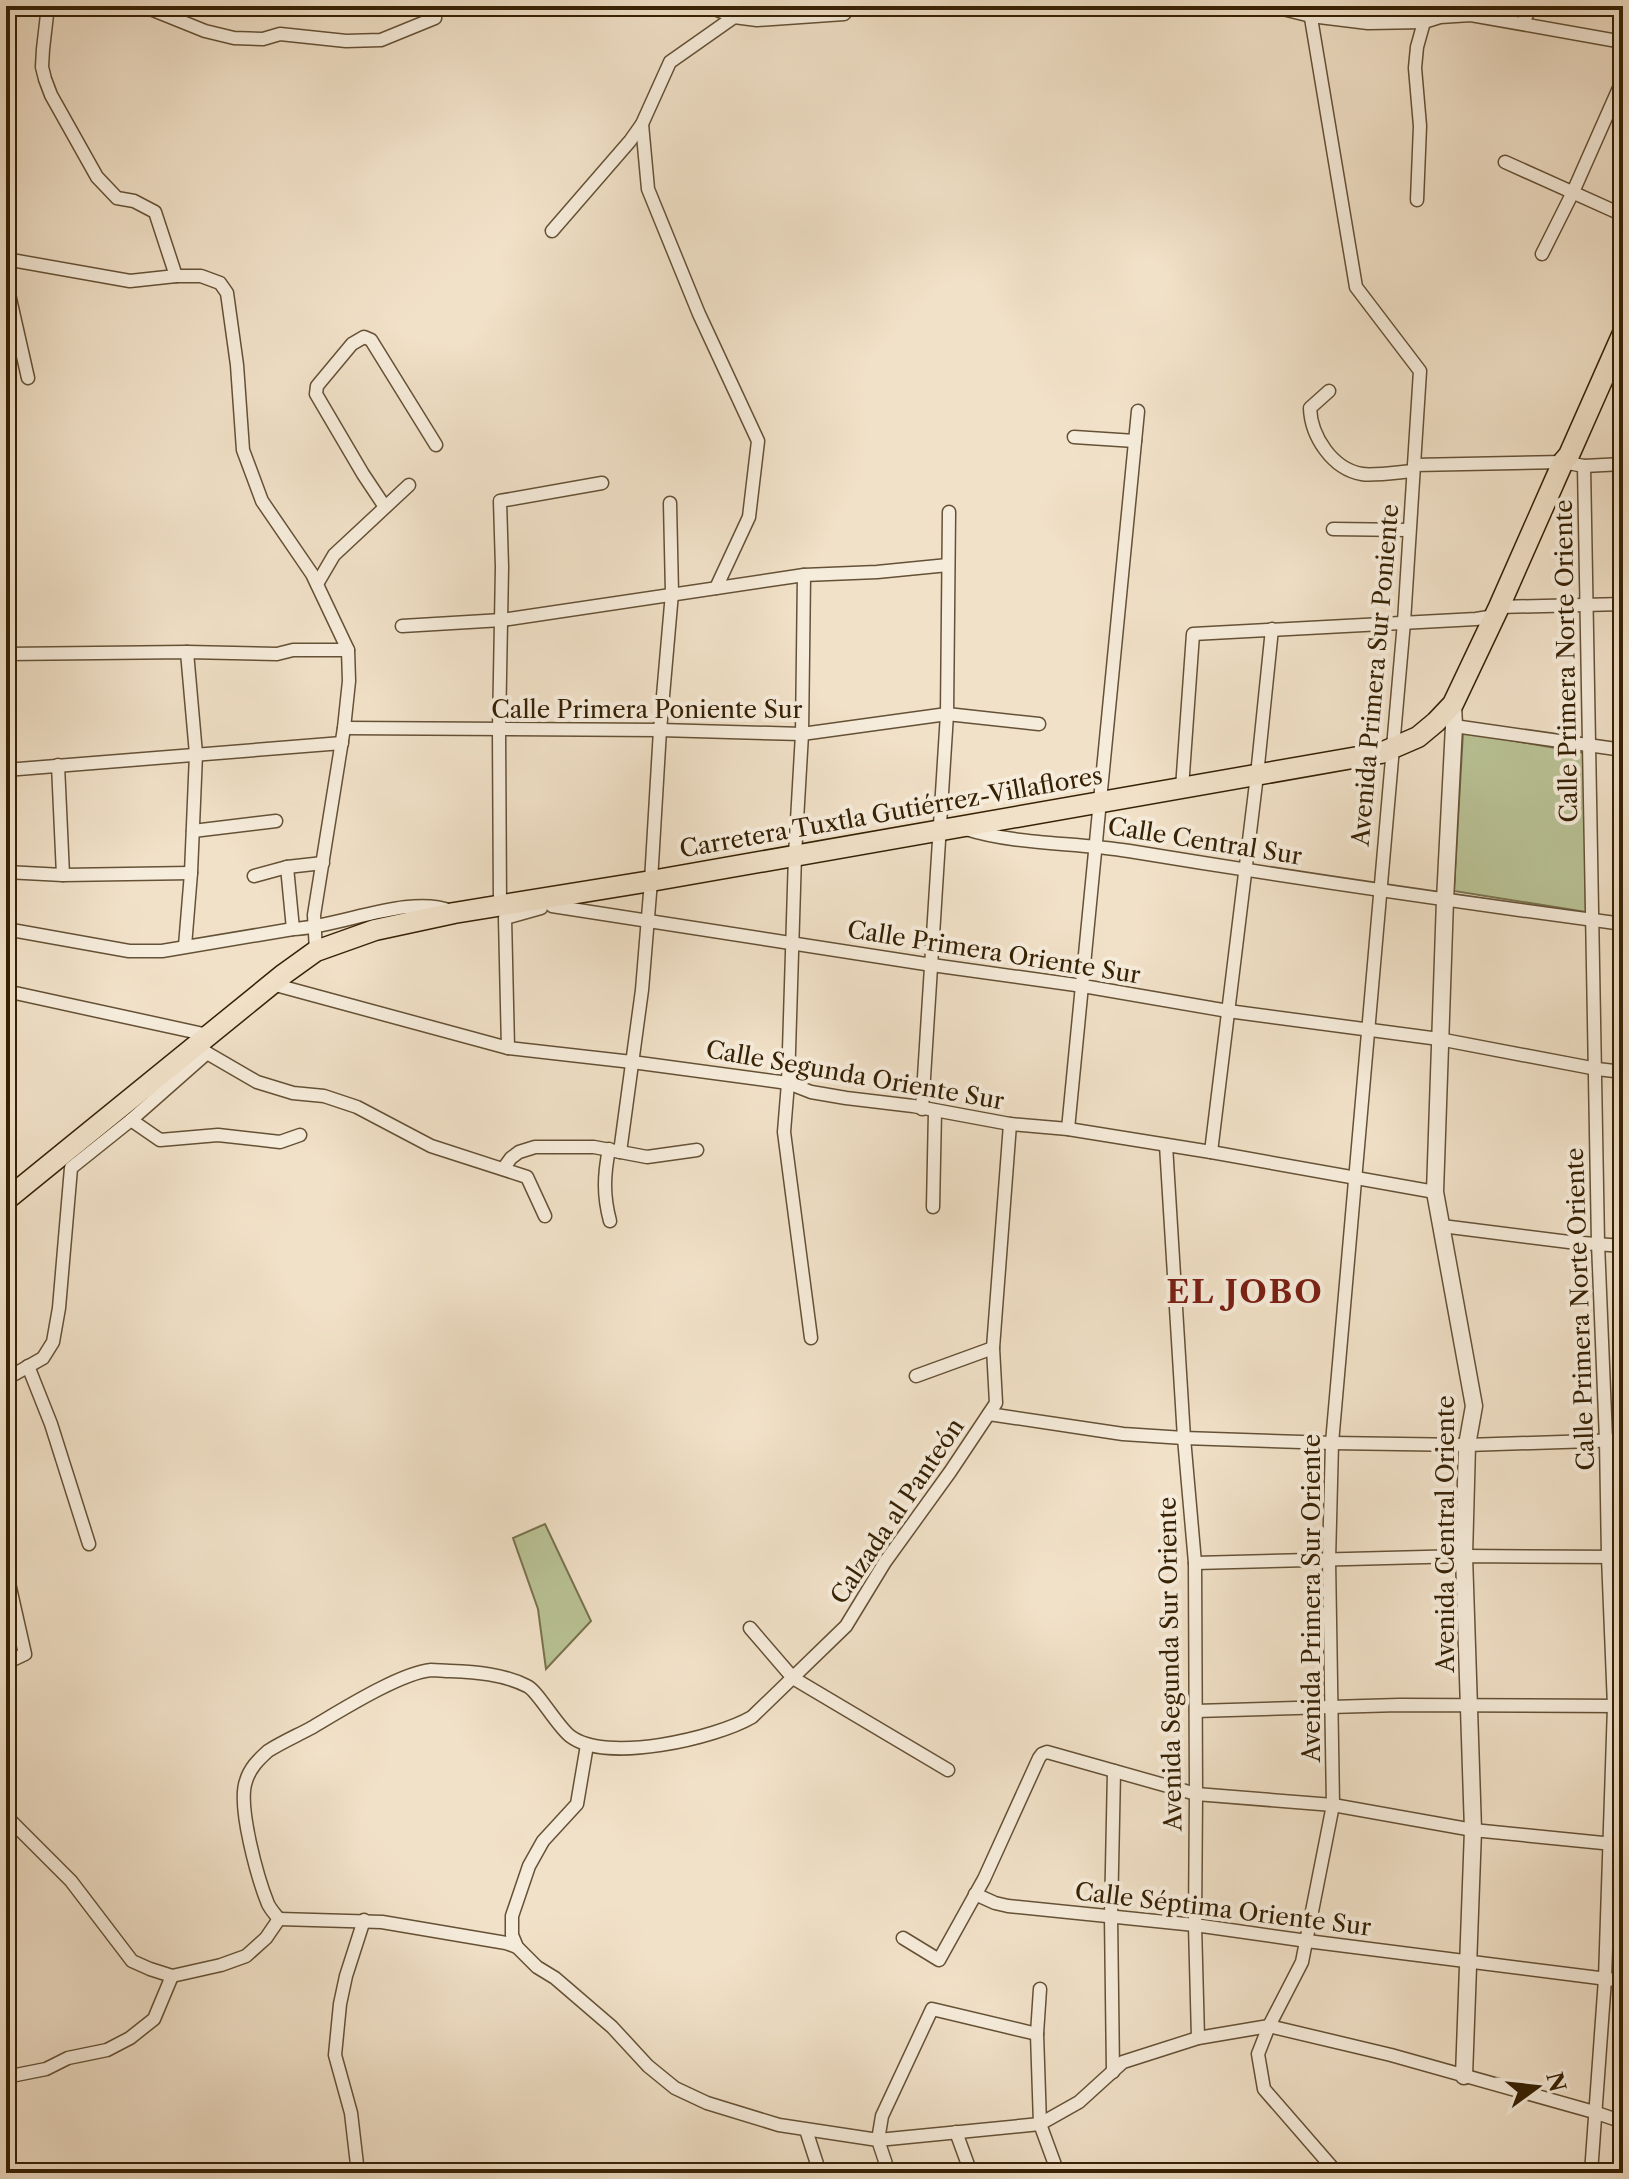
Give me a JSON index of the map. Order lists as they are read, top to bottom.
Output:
{
  "streets": {
    "main road": ["Carretera Tuxtla Gutiérrez-Villaflores"],
    "street": [
      "Calle Primera Norte Oriente",
      "Avenida Primera Sur Poniente",
      "Calle Primera Poniente Sur",
      "Calle Central Sur",
      "Calle Primera Oriente Sur",
      "Calle Segunda Oriente Sur",
      "Calzada al Panteón",
      "Avenida Central Oriente",
      "Avenida Primera Sur Oriente",
      "Avenida Segunda Sur Oriente",
      "Calle Séptima Oriente Sur"
    ]
  },
  "crossings": [
    ["Calle Primera Norte Oriente", "Avenida Primera Sur Poniente"],
    ["Calle Primera Norte Oriente", "Carretera Tuxtla Gutiérrez-Villaflores"],
    ["Calle Primera Norte Oriente", "Calle Central Sur"],
    ["Calle Primera Norte Oriente", "Calle Primera Oriente Sur"],
    ["Calle Primera Norte Oriente", "Calle Séptima Oriente Sur"],
    ["Avenida Primera Sur Poniente", "Carretera Tuxtla Gutiérrez-Villaflores"],
    ["Avenida Primera Sur Poniente", "Calle Central Sur"],
    ["Avenida Primera Sur Poniente", "Avenida Primera Sur Oriente"],
    ["Carretera Tuxtla Gutiérrez-Villaflores", "Calle Central Sur"],
    ["Carretera Tuxtla Gutiérrez-Villaflores", "Calle Primera Oriente Sur"],
    ["Carretera Tuxtla Gutiérrez-Villaflores", "Calle Segunda Oriente Sur"],
    ["Carretera Tuxtla Gutiérrez-Villaflores", "Avenida Central Oriente"],
    ["Calle Central Sur", "Avenida Central Oriente"],
    ["Calle Central Sur", "Avenida Primera Sur Oriente"],
    ["Calle Primera Oriente Sur", "Avenida Central Oriente"],
    ["Calle Primera Oriente Sur", "Avenida Primera Sur Oriente"],
    ["Calle Segunda Oriente Sur", "Calzada al Panteón"],
    ["Calle Segunda Oriente Sur", "Avenida Central Oriente"],
    ["Calle Segunda Oriente Sur", "Avenida Primera Sur Oriente"],
    ["Calle Segunda Oriente Sur", "Avenida Segunda Sur Oriente"],
    ["Avenida Central Oriente", "Calle Séptima Oriente Sur"],
    ["Avenida Primera Sur Oriente", "Calle Séptima Oriente Sur"],
    ["Avenida Segunda Sur Oriente", "Calle Séptima Oriente Sur"]
  ],
  "districts": ["EL JOBO"],
  "north": "right"
}
